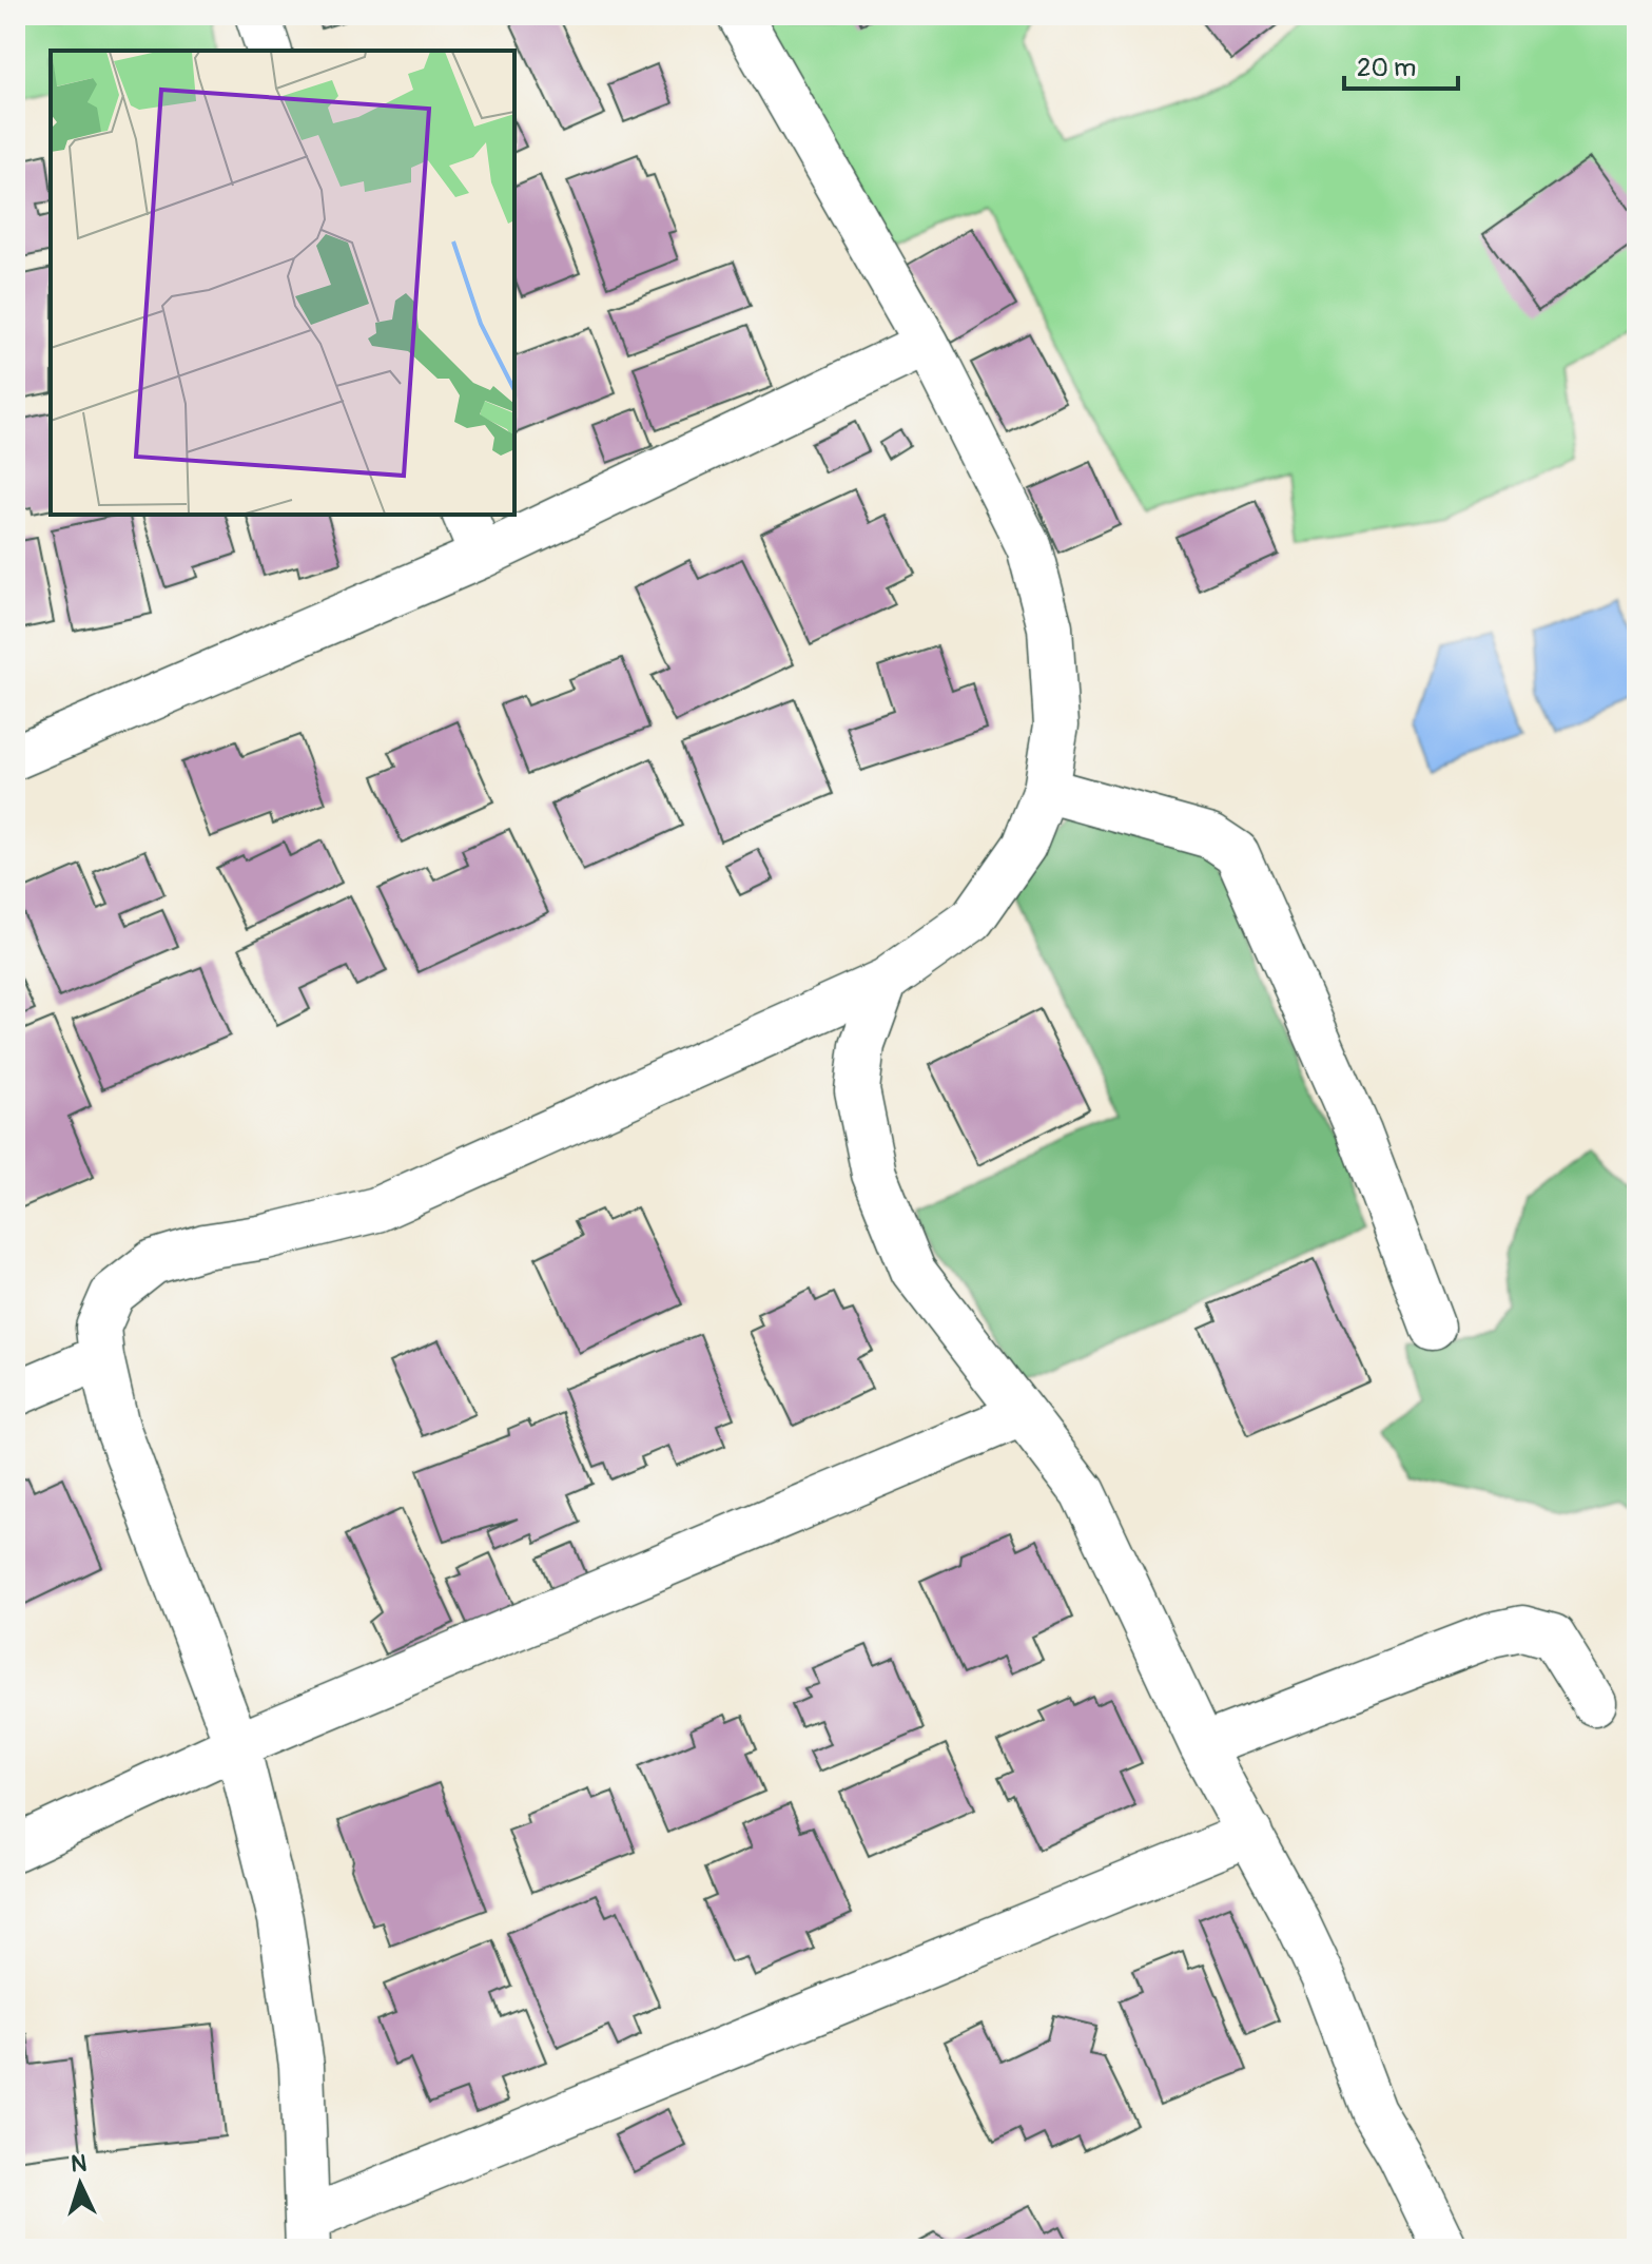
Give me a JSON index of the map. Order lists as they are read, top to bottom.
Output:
{
  "scale_bar": "20 m",
  "north": "top"
}
